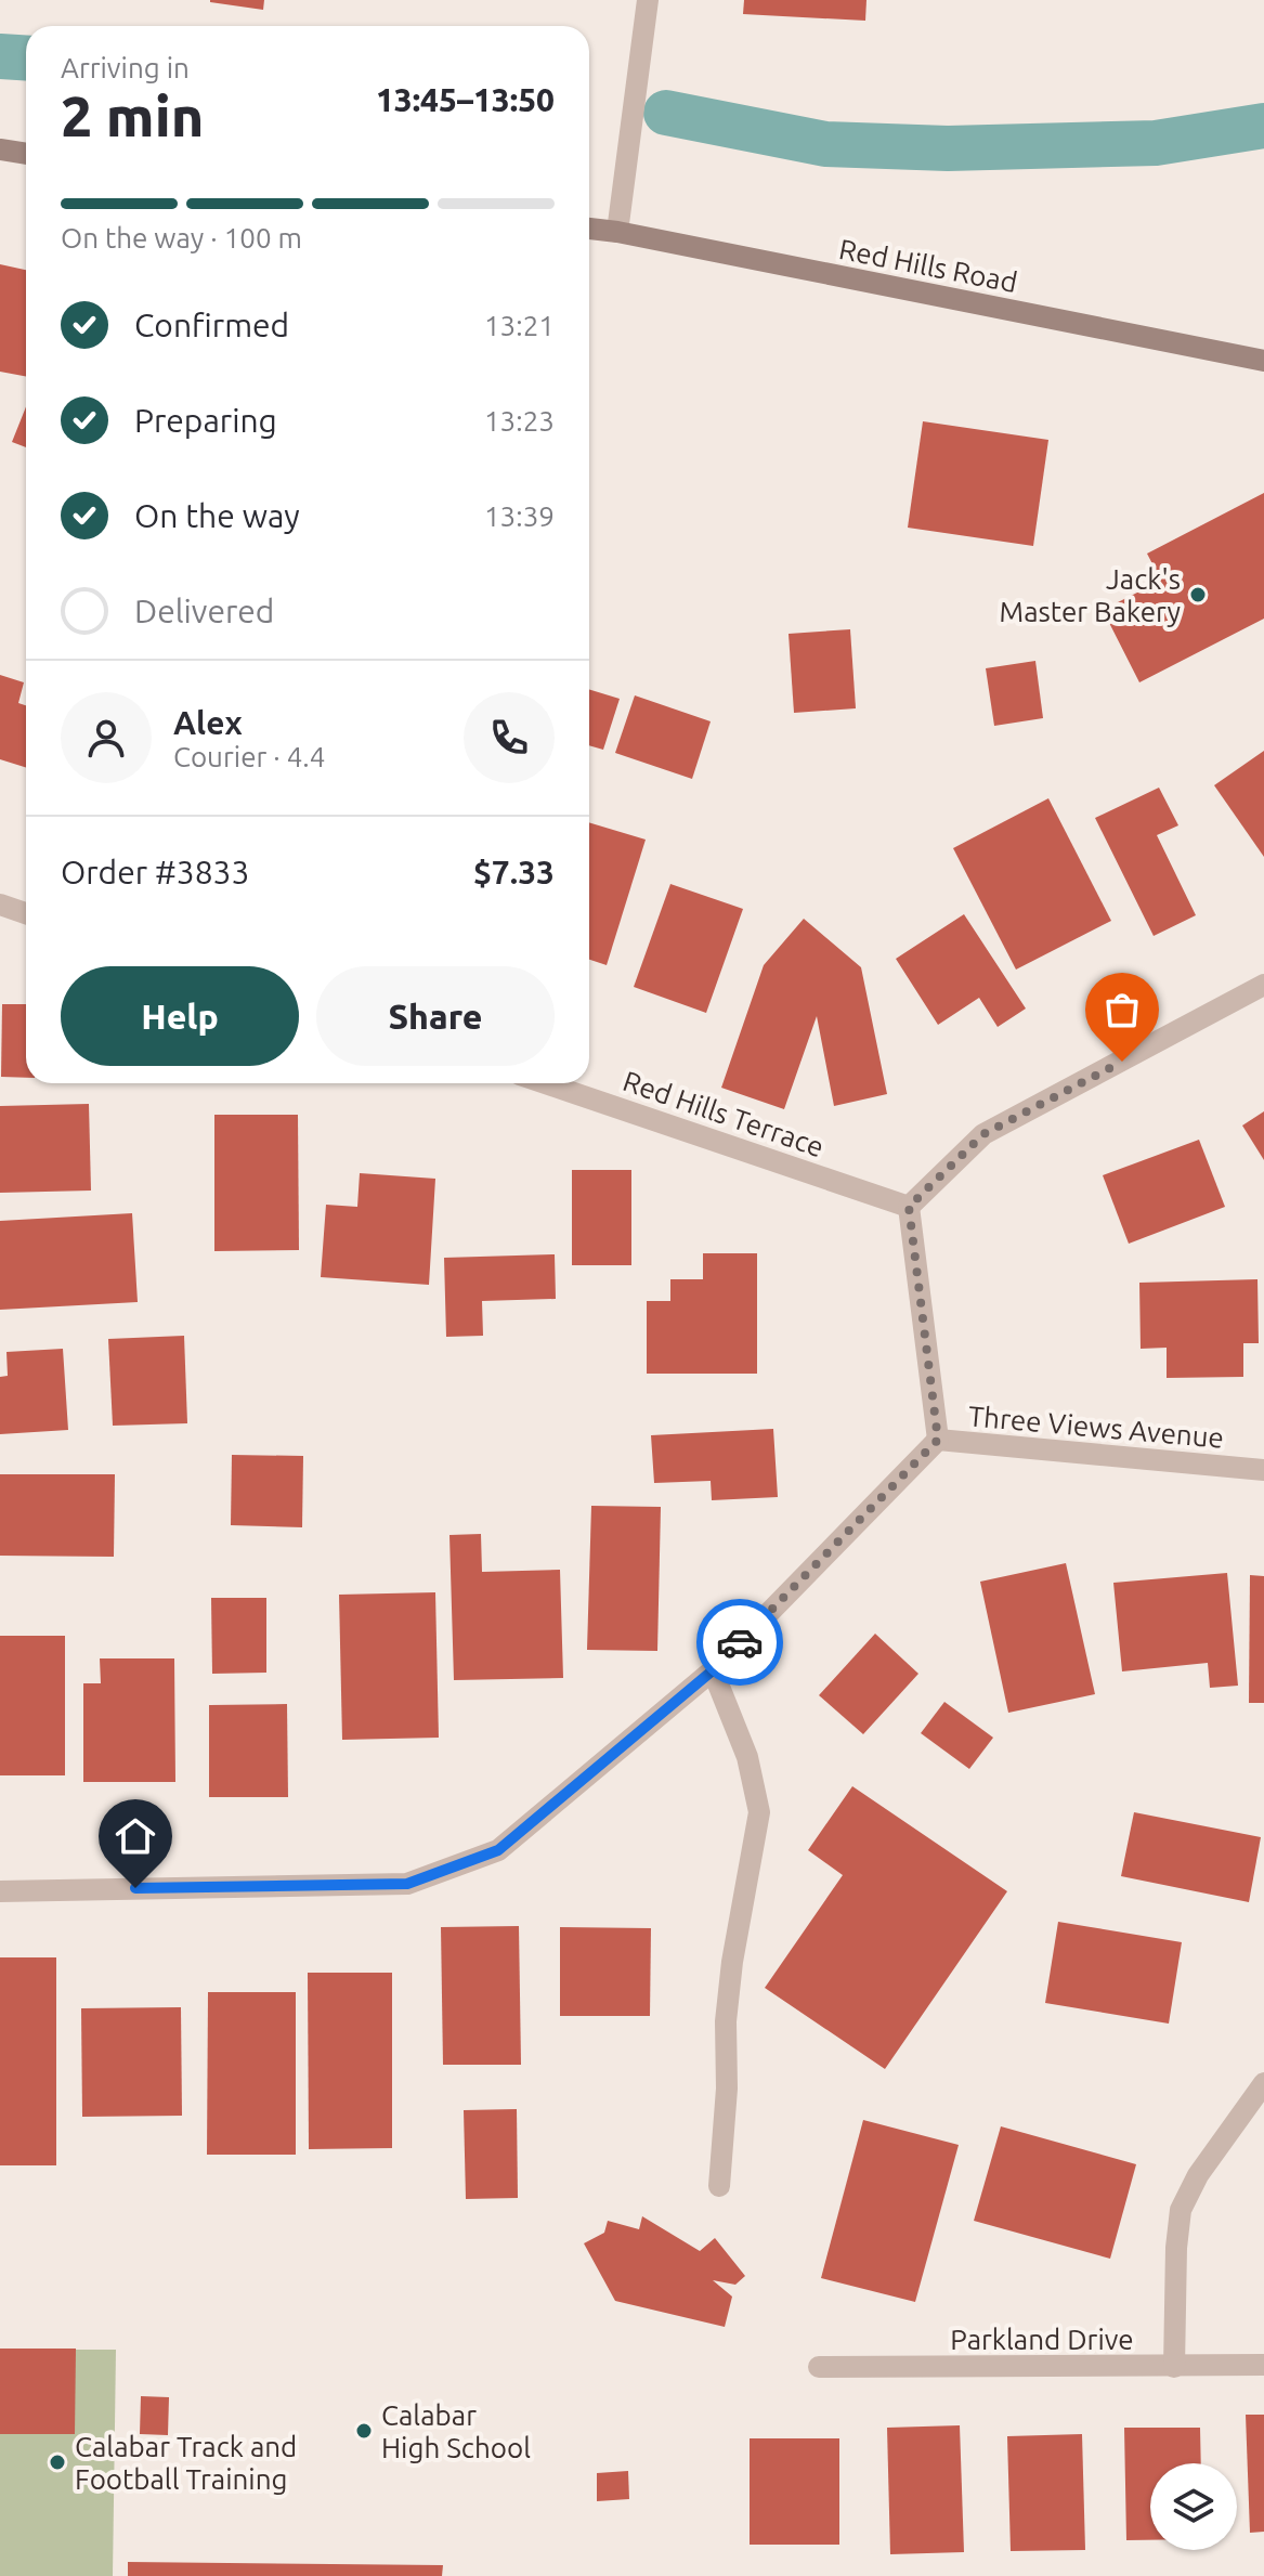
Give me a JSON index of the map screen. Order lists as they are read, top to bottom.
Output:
{
  "streets": {
    "main road": ["Red Hills Road"],
    "street": ["Red Hills Terrace", "Three Views Avenue", "Parkland Drive"]
  },
  "places": ["Jack's Master Bakery", "Calabar High School", "Calabar Track and Football Training"],
  "page": {
    "heading": ["2 min", "Arriving in", "13:45–13:50"],
    "panel": [
      "Alex",
      "Courier · 4.4",
      "Order #3833",
      "$7.33"
    ],
    "bar": "On the way · 100 m",
    "list": [
      ["Confirmed", "13:21"],
      ["Preparing", "13:23"],
      ["On the way", "13:39"],
      "Delivered"
    ],
    "buttons": ["Help", "Share"]
  }
}
